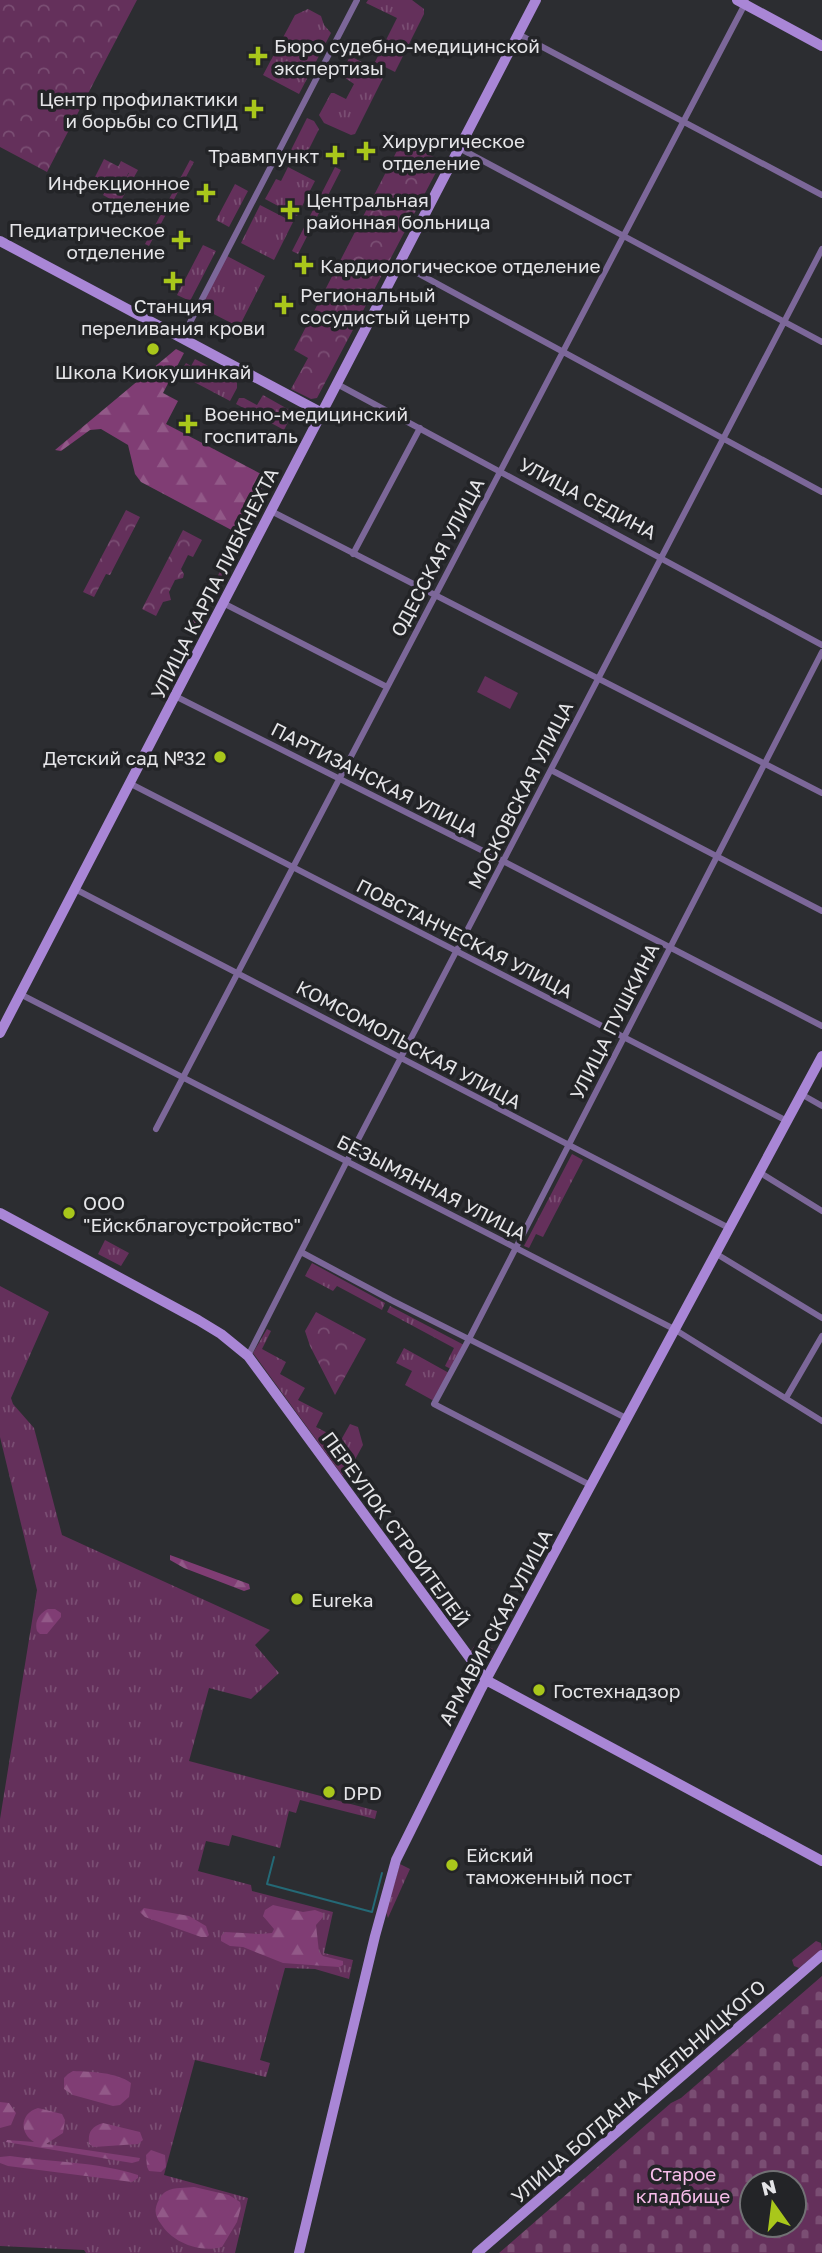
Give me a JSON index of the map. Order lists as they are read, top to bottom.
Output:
{
  "streets": {
    "street": [
      "УЛИЦА СЕДИНА",
      "ОДЕССКАЯ УЛИЦА",
      "УЛИЦА КАРЛА ЛИБКНЕХТА",
      "ПАРТИЗАНСКАЯ УЛИЦА",
      "МОСКОВСКАЯ УЛИЦА",
      "ПОВСТАНЧЕСКАЯ УЛИЦА",
      "УЛИЦА ПУШКИНА",
      "КОМСОМОЛЬСКАЯ УЛИЦА",
      "БЕЗЫМЯННАЯ УЛИЦА",
      "ПЕРЕУЛОК СТРОИТЕЛЕЙ",
      "АРМАВИРСКАЯ УЛИЦА",
      "УЛИЦА БОГДАНА ХМЕЛЬНИЦКОГО"
    ]
  },
  "crossings": [
    ["УЛИЦА СЕДИНА", "ОДЕССКАЯ УЛИЦА"],
    ["УЛИЦА СЕДИНА", "УЛИЦА КАРЛА ЛИБКНЕХТА"],
    ["УЛИЦА СЕДИНА", "МОСКОВСКАЯ УЛИЦА"],
    ["ОДЕССКАЯ УЛИЦА", "ПАРТИЗАНСКАЯ УЛИЦА"],
    ["ОДЕССКАЯ УЛИЦА", "ПОВСТАНЧЕСКАЯ УЛИЦА"],
    ["ОДЕССКАЯ УЛИЦА", "КОМСОМОЛЬСКАЯ УЛИЦА"],
    ["ОДЕССКАЯ УЛИЦА", "БЕЗЫМЯННАЯ УЛИЦА"],
    ["УЛИЦА КАРЛА ЛИБКНЕХТА", "ПАРТИЗАНСКАЯ УЛИЦА"],
    ["УЛИЦА КАРЛА ЛИБКНЕХТА", "ПОВСТАНЧЕСКАЯ УЛИЦА"],
    ["УЛИЦА КАРЛА ЛИБКНЕХТА", "КОМСОМОЛЬСКАЯ УЛИЦА"],
    ["УЛИЦА КАРЛА ЛИБКНЕХТА", "БЕЗЫМЯННАЯ УЛИЦА"],
    ["ПАРТИЗАНСКАЯ УЛИЦА", "МОСКОВСКАЯ УЛИЦА"],
    ["ПАРТИЗАНСКАЯ УЛИЦА", "УЛИЦА ПУШКИНА"],
    ["МОСКОВСКАЯ УЛИЦА", "ПОВСТАНЧЕСКАЯ УЛИЦА"],
    ["МОСКОВСКАЯ УЛИЦА", "КОМСОМОЛЬСКАЯ УЛИЦА"],
    ["МОСКОВСКАЯ УЛИЦА", "БЕЗЫМЯННАЯ УЛИЦА"],
    ["МОСКОВСКАЯ УЛИЦА", "ПЕРЕУЛОК СТРОИТЕЛЕЙ"],
    ["ПОВСТАНЧЕСКАЯ УЛИЦА", "УЛИЦА ПУШКИНА"],
    ["ПОВСТАНЧЕСКАЯ УЛИЦА", "АРМАВИРСКАЯ УЛИЦА"],
    ["УЛИЦА ПУШКИНА", "КОМСОМОЛЬСКАЯ УЛИЦА"],
    ["УЛИЦА ПУШКИНА", "БЕЗЫМЯННАЯ УЛИЦА"],
    ["УЛИЦА ПУШКИНА", "АРМАВИРСКАЯ УЛИЦА"],
    ["КОМСОМОЛЬСКАЯ УЛИЦА", "АРМАВИРСКАЯ УЛИЦА"],
    ["БЕЗЫМЯННАЯ УЛИЦА", "АРМАВИРСКАЯ УЛИЦА"],
    ["ПЕРЕУЛОК СТРОИТЕЛЕЙ", "АРМАВИРСКАЯ УЛИЦА"]
  ],
  "parks": ["Старое кладбище"],
  "places": {
    "health": [
      "Бюро судебно-медицинской экспертизы",
      "Центр профилактики и борьбы со СПИД",
      "Хирургическое отделение",
      "Травмпункт",
      "Инфекционное отделение",
      "Центральная районная больница",
      "Педиатрическое отделение",
      "Кардиологическое отделение",
      "Станция переливания крови",
      "Региональный сосудистый центр",
      "Военно-медицинский госпиталь"
    ],
    "other": [
      "Школа Киокушинкай",
      "Детский сад №32",
      "ООО \"Ейскблагоустройство\"",
      "Eureka",
      "Гостехнадзор",
      "DPD",
      "Ейский таможенный пост"
    ]
  },
  "north": "top"
}
